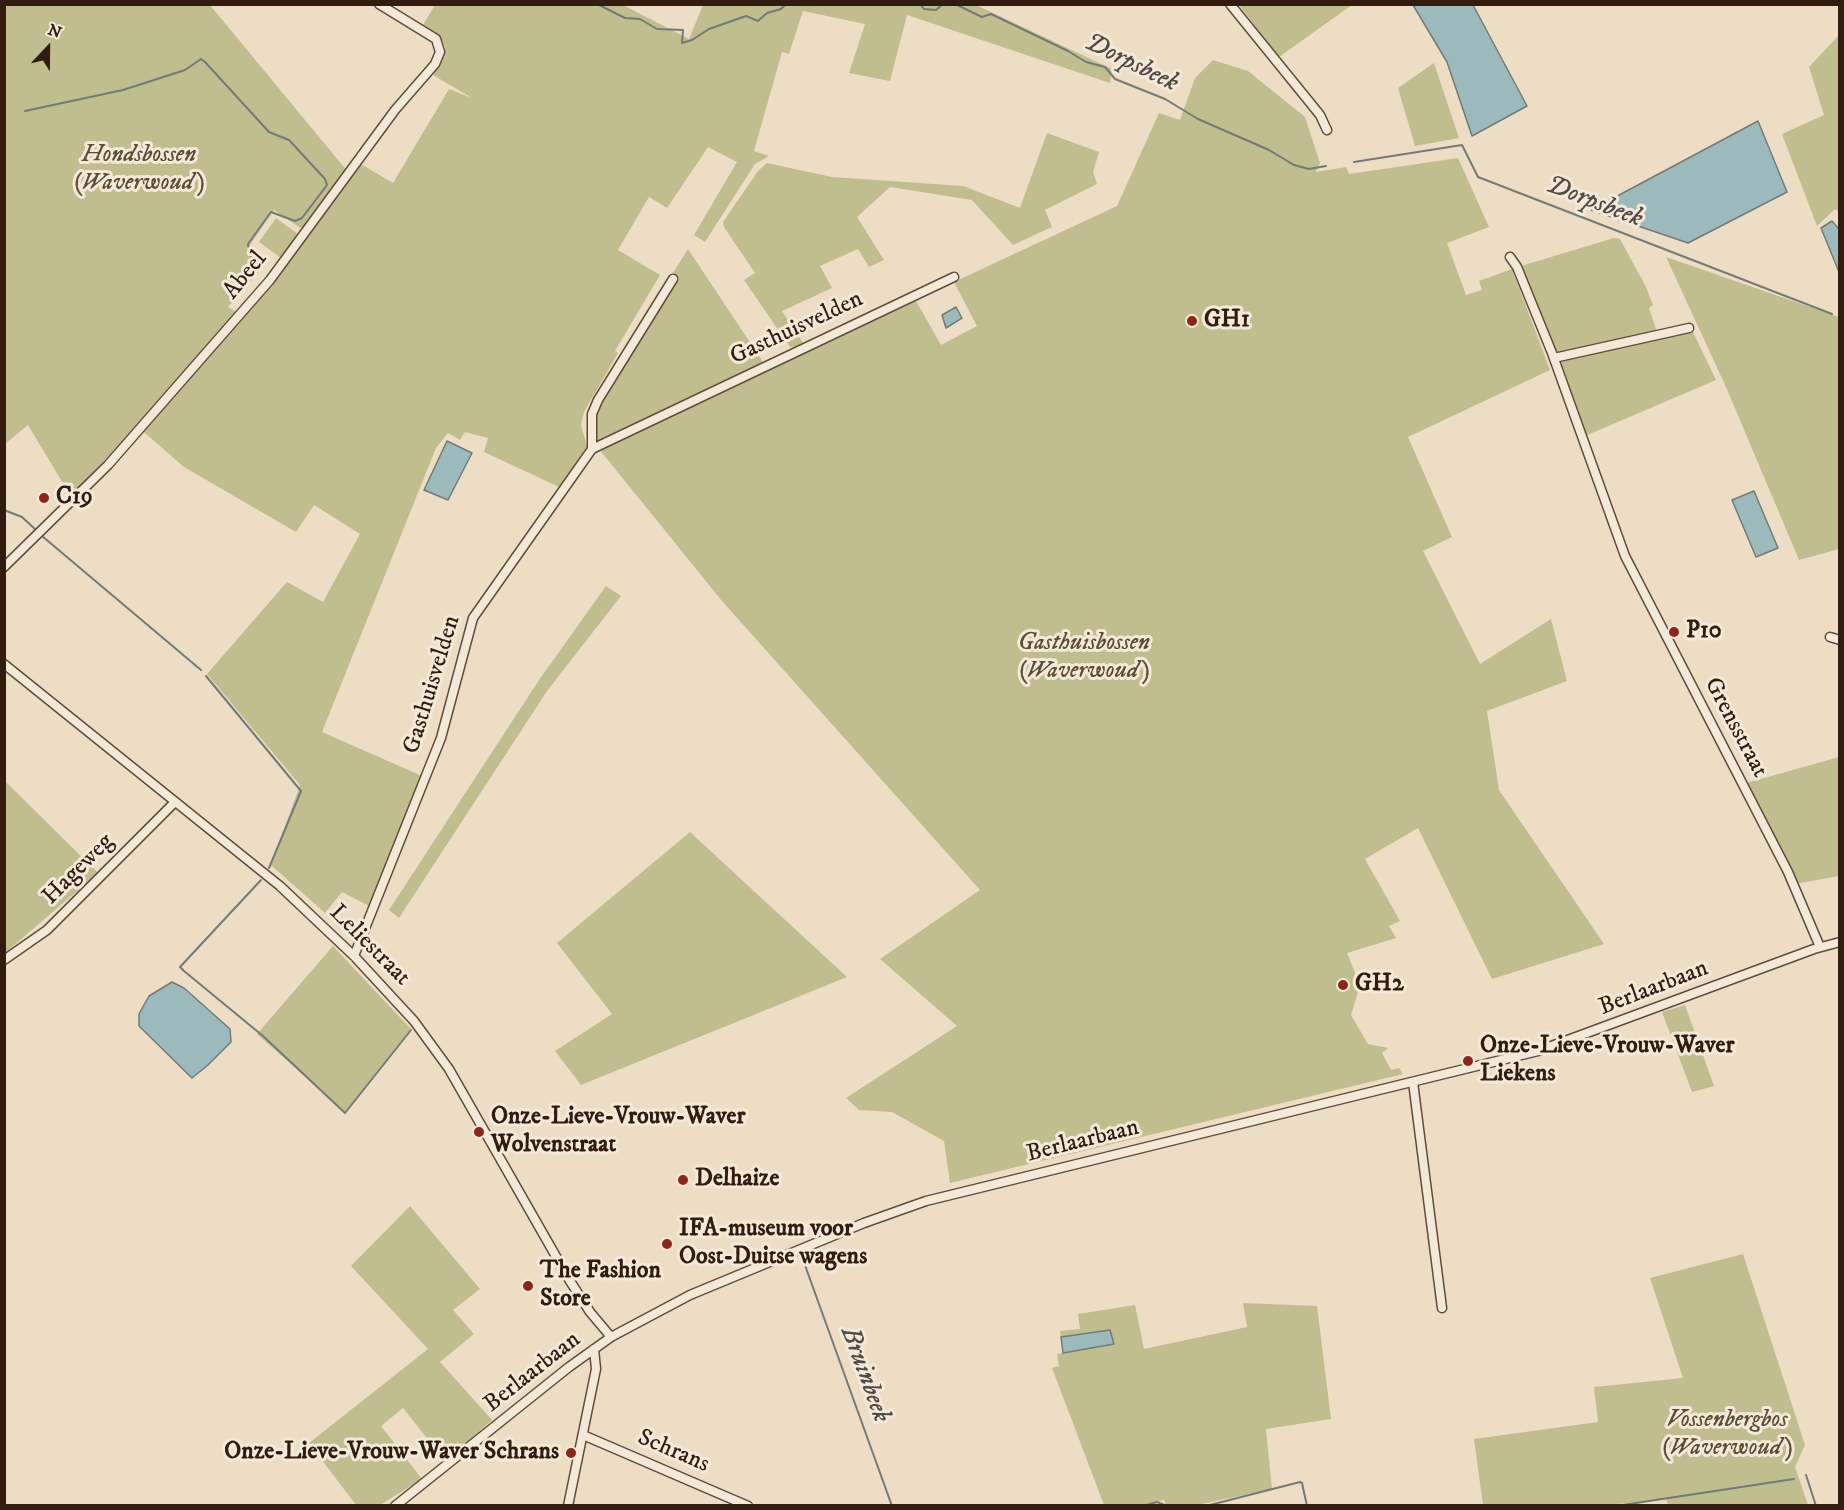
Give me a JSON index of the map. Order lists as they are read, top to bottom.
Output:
{
  "streets": {
    "street": [
      "Abeel",
      "Gasthuisvelden",
      "Grensstraat",
      "Hageweg",
      "Leliestraat",
      "Berlaarbaan",
      "Schrans"
    ]
  },
  "crossings": [
    ["Gasthuisvelden", "Leliestraat"],
    ["Grensstraat", "Berlaarbaan"],
    ["Hageweg", "Leliestraat"],
    ["Leliestraat", "Berlaarbaan"]
  ],
  "water": ["Dorpsbeek", "Bruinbeek"],
  "parks": ["Hondsbossen (Waverwoud)", "Gasthuisbossen (Waverwoud)", "Vossenbergbos (Waverwoud)"],
  "places": [
    "GH1",
    "C19",
    "P10",
    "GH2",
    "Onze-Lieve-Vrouw-Waver Liekens",
    "Onze-Lieve-Vrouw-Waver Wolvenstraat",
    "Delhaize",
    "IFA-museum voor Oost-Duitse wagens",
    "The Fashion Store",
    "Onze-Lieve-Vrouw-Waver Schrans"
  ],
  "north": "top"
}
